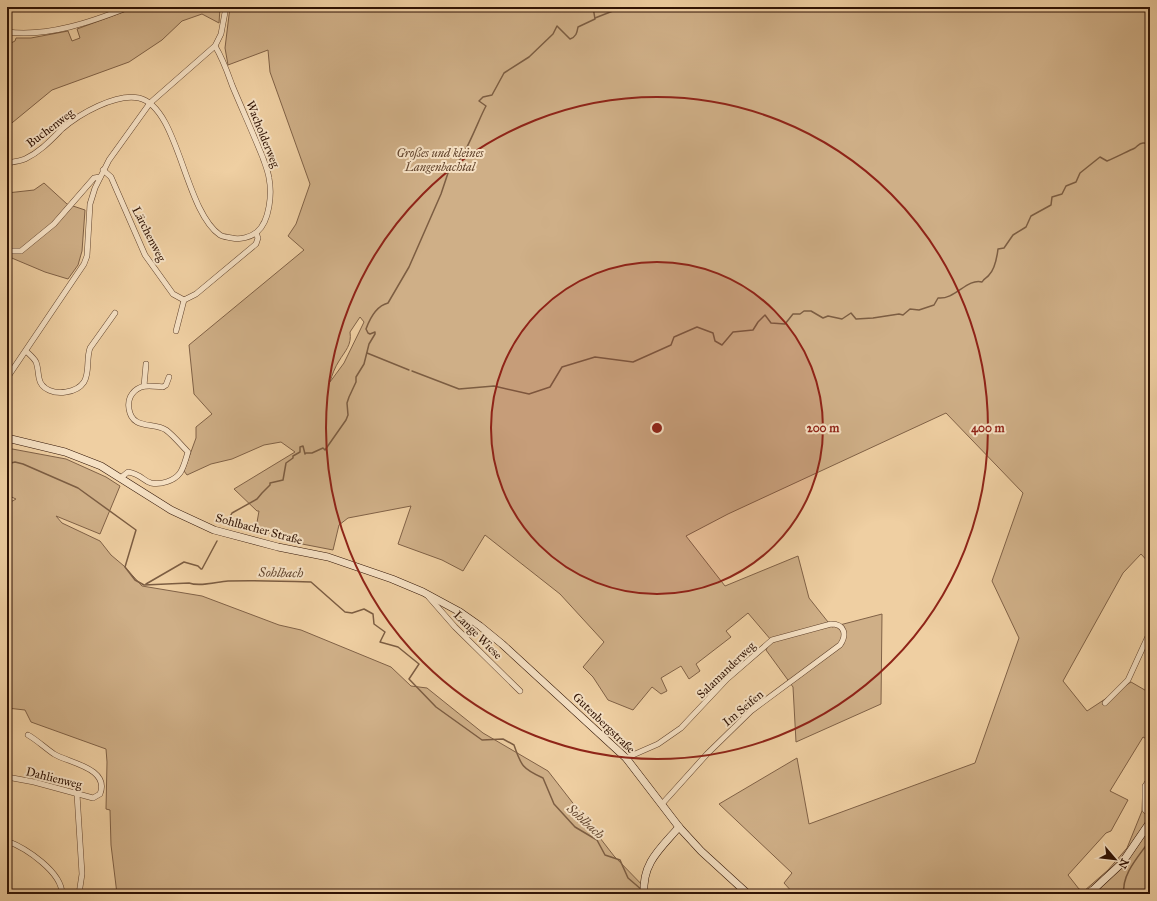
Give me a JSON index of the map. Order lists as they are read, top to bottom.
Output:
{
  "streets": {
    "street": [
      "Buchenweg",
      "Wacholderweg",
      "Lärchenweg",
      "Sohlbacher Straße",
      "Lange Wiese",
      "Salamanderweg",
      "Im Seifen",
      "Gutenbergstraße",
      "Dahlienweg"
    ]
  },
  "crossings": [
    ["Sohlbacher Straße", "Lange Wiese"],
    ["Sohlbacher Straße", "Gutenbergstraße"],
    ["Lange Wiese", "Gutenbergstraße"],
    ["Salamanderweg", "Im Seifen"],
    ["Salamanderweg", "Gutenbergstraße"],
    ["Im Seifen", "Gutenbergstraße"]
  ],
  "water": ["Sohlbach"],
  "parks": ["Großes und kleines Langenbachtal"],
  "north": "bottom right",
  "rings": ["200 m", "400 m"]
}
